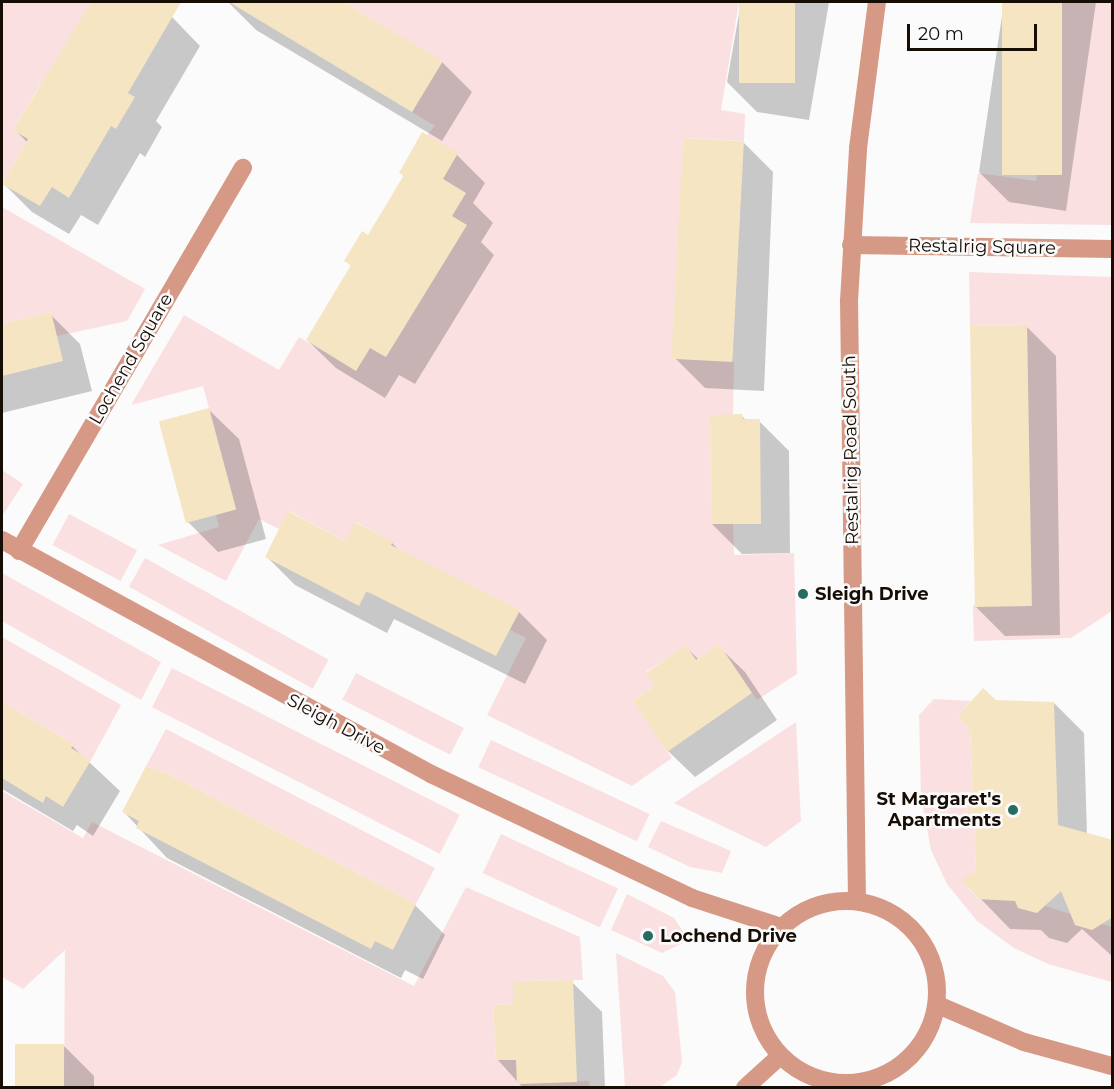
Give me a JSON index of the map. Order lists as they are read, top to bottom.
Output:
{
  "streets": {
    "street": [
      "Restalrig Square",
      "Lochend Square",
      "Restalrig Road South",
      "Sleigh Drive"
    ]
  },
  "crossings": [
    ["Restalrig Square", "Restalrig Road South"],
    ["Lochend Square", "Sleigh Drive"],
    ["Restalrig Road South", "Sleigh Drive"]
  ],
  "places": ["Sleigh Drive", "St Margaret's Apartments", "Lochend Drive"],
  "scale_bar": "20 m"
}
